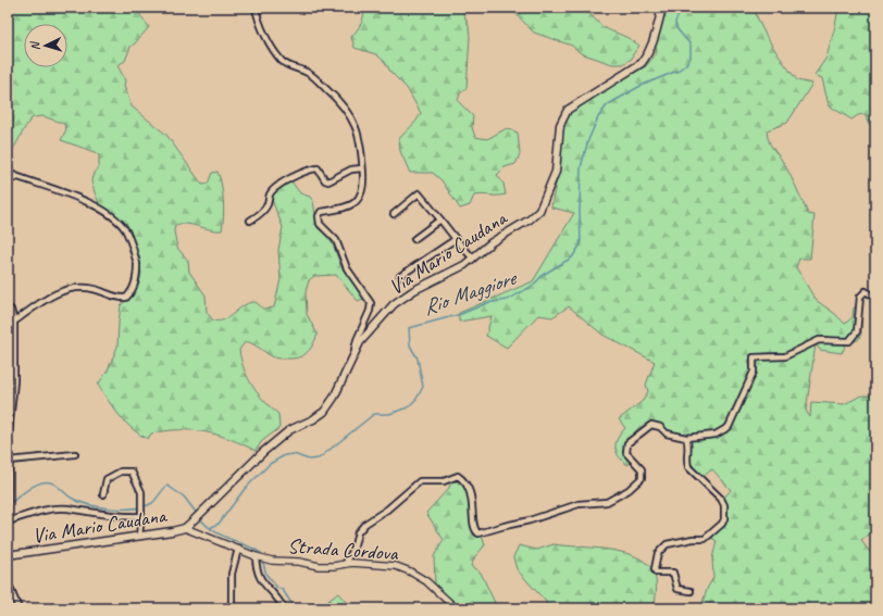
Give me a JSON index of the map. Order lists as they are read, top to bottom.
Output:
{
  "streets": {
    "main road": ["Via Mario Caudana"],
    "street": ["Strada Cordova"]
  },
  "crossings": [
    ["Via Mario Caudana", "Strada Cordova"]
  ],
  "water": ["Rio Maggiore"],
  "north": "left"
}
